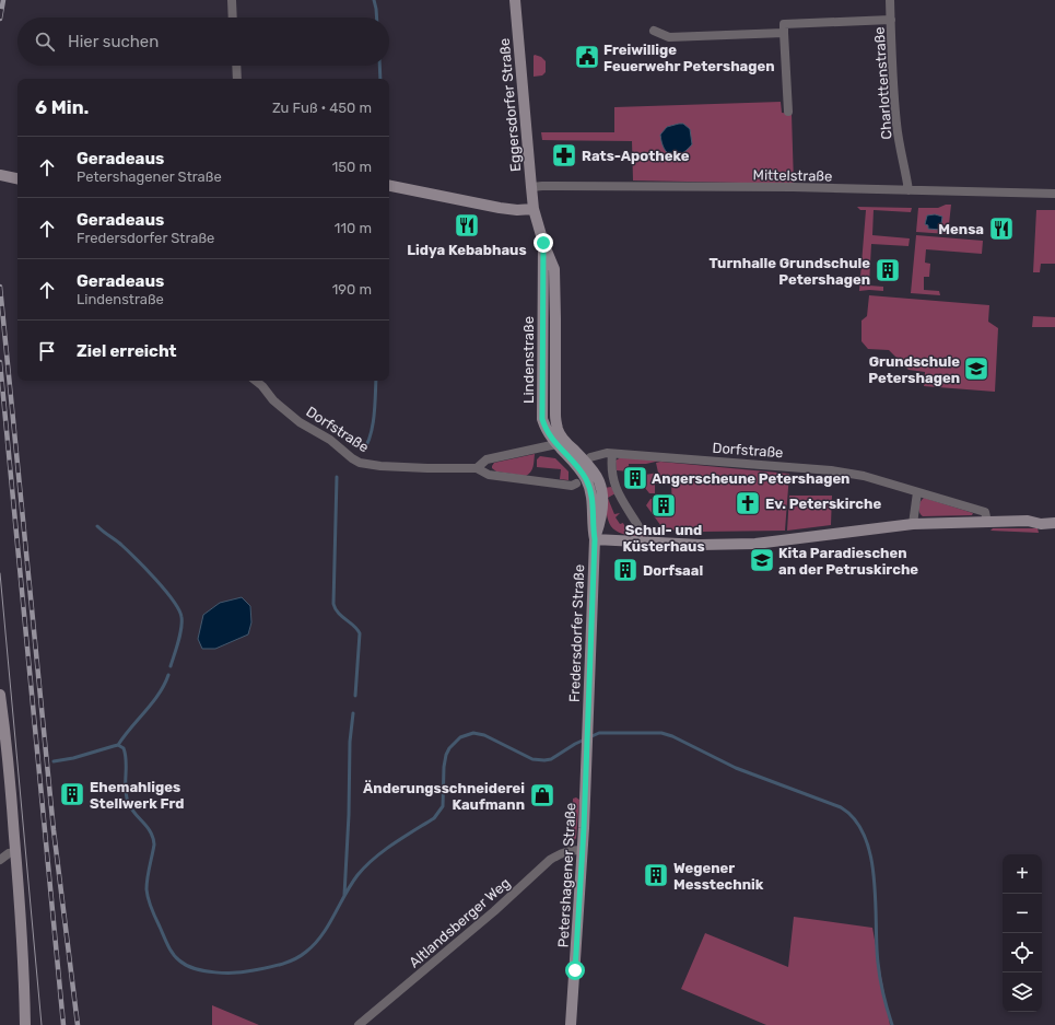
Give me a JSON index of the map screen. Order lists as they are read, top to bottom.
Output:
{
  "streets": {
    "main road": [
      "Eggersdorfer Straße",
      "Lindenstraße",
      "Fredersdorfer Straße",
      "Petershagener Straße"
    ],
    "street": [
      "Charlottenstraße",
      "Mittelstraße",
      "Dorfstraße",
      "Altlandsberger Weg"
    ]
  },
  "crossings": [
    ["Charlottenstraße", "Mittelstraße"],
    ["Eggersdorfer Straße", "Mittelstraße"],
    ["Eggersdorfer Straße", "Lindenstraße"],
    ["Lindenstraße", "Dorfstraße"],
    ["Lindenstraße", "Fredersdorfer Straße"],
    ["Fredersdorfer Straße", "Petershagener Straße"],
    ["Petershagener Straße", "Altlandsberger Weg"]
  ],
  "places": {
    "public building": ["Freiwillige Feuerwehr Petershagen"],
    "pharmacy": ["Rats-Apotheke"],
    "restaurant": ["Lidya Kebabhaus", "Mensa"],
    "building": [
      "Turnhalle Grundschule Petershagen",
      "Angerscheune Petershagen",
      "Schul- und Küsterhaus",
      "Dorfsaal",
      "Ehemahliges Stellwerk Frd",
      "Wegener Messtechnik"
    ],
    "school or university": ["Grundschule Petershagen", "Kita Paradieschen an der Petruskirche"],
    "church": ["Ev. Peterskirche"],
    "shop": ["Änderungsschneiderei Kaufmann"]
  },
  "page": {
    "search": "Hier suchen",
    "heading": ["6 Min.", "Zu Fuß · 450 m"],
    "list": [
      ["Geradeaus", "Petershagener Straße", "150 m"],
      ["Geradeaus", "Fredersdorfer Straße", "110 m"],
      ["Geradeaus", "Lindenstraße", "190 m"],
      "Ziel erreicht"
    ],
    "map_buttons": ["+", "−"]
  }
}
